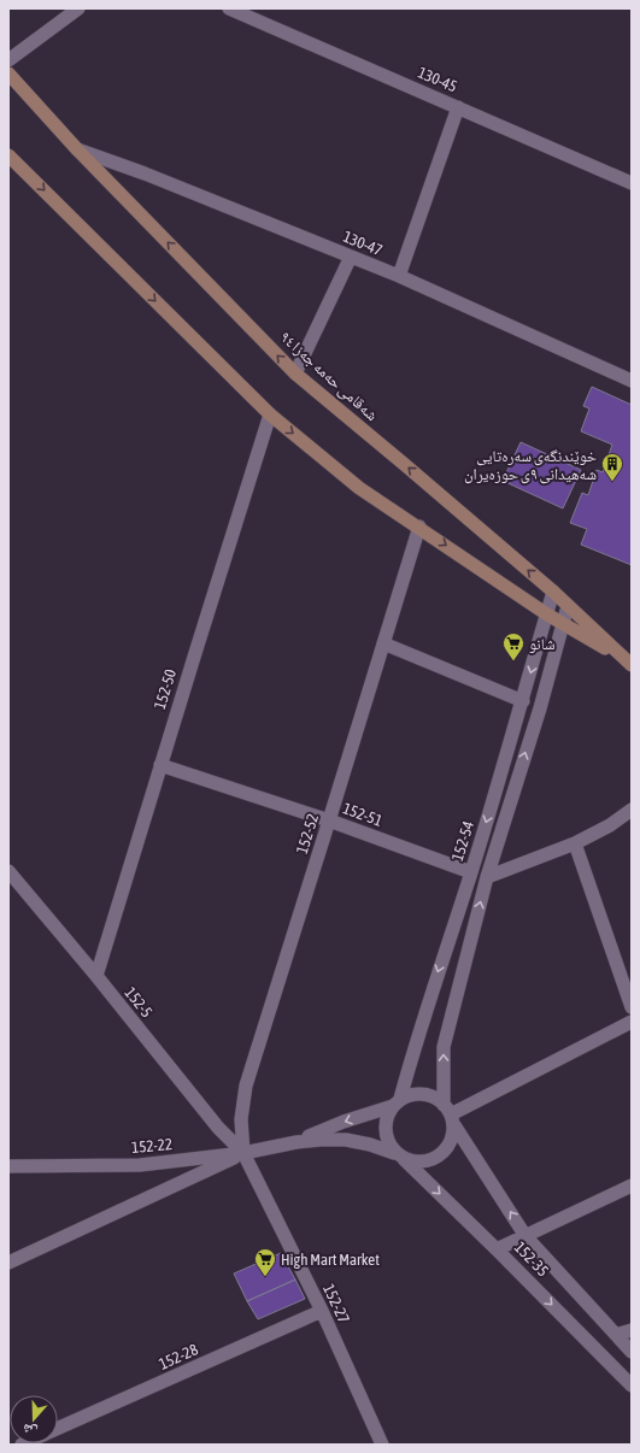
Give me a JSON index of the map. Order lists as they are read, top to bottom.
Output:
{
  "streets": {
    "main road": ["شەقامی حەمە جەزا ٩٤"],
    "street": [
      "130-45",
      "130-47",
      "152-50",
      "152-51",
      "152-52",
      "152-54",
      "152-5",
      "152-22",
      "152-35",
      "152-27",
      "152-28"
    ]
  },
  "crossings": [
    ["130-47", "شەقامی حەمە جەزا ٩٤"],
    ["شەقامی حەمە جەزا ٩٤", "152-50"],
    ["شەقامی حەمە جەزا ٩٤", "152-52"],
    ["شەقامی حەمە جەزا ٩٤", "152-54"],
    ["152-50", "152-51"],
    ["152-50", "152-5"],
    ["152-51", "152-52"],
    ["152-51", "152-54"],
    ["152-52", "152-5"],
    ["152-52", "152-22"],
    ["152-52", "152-27"],
    ["152-54", "152-35"],
    ["152-5", "152-22"],
    ["152-5", "152-27"],
    ["152-22", "152-27"],
    ["152-27", "152-28"]
  ],
  "places": {
    "building": ["خوێندنگەی سەرەتایی شەهیدانی ٩ی حوزەیران"],
    "supermarket": ["شانو", "High Mart Market"]
  },
  "north": "bottom"
}
